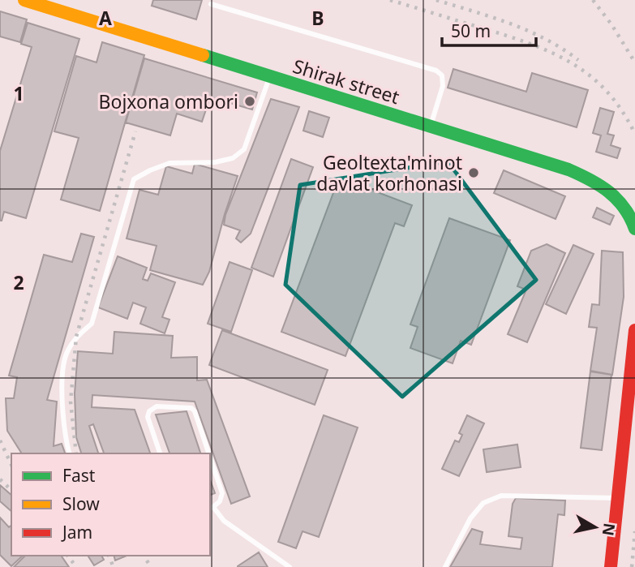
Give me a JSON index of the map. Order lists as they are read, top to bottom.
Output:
{
  "streets": {
    "street": ["Shirak street"]
  },
  "places": ["Bojxona ombori", "Geoltexta'minot davlat korhonasi"],
  "legend": ["Fast", "Slow", "Jam"],
  "scale_bar": "50 m",
  "north": "right",
  "grid": {
    "columns": ["A", "B"],
    "rows": ["1", "2"]
  }
}
